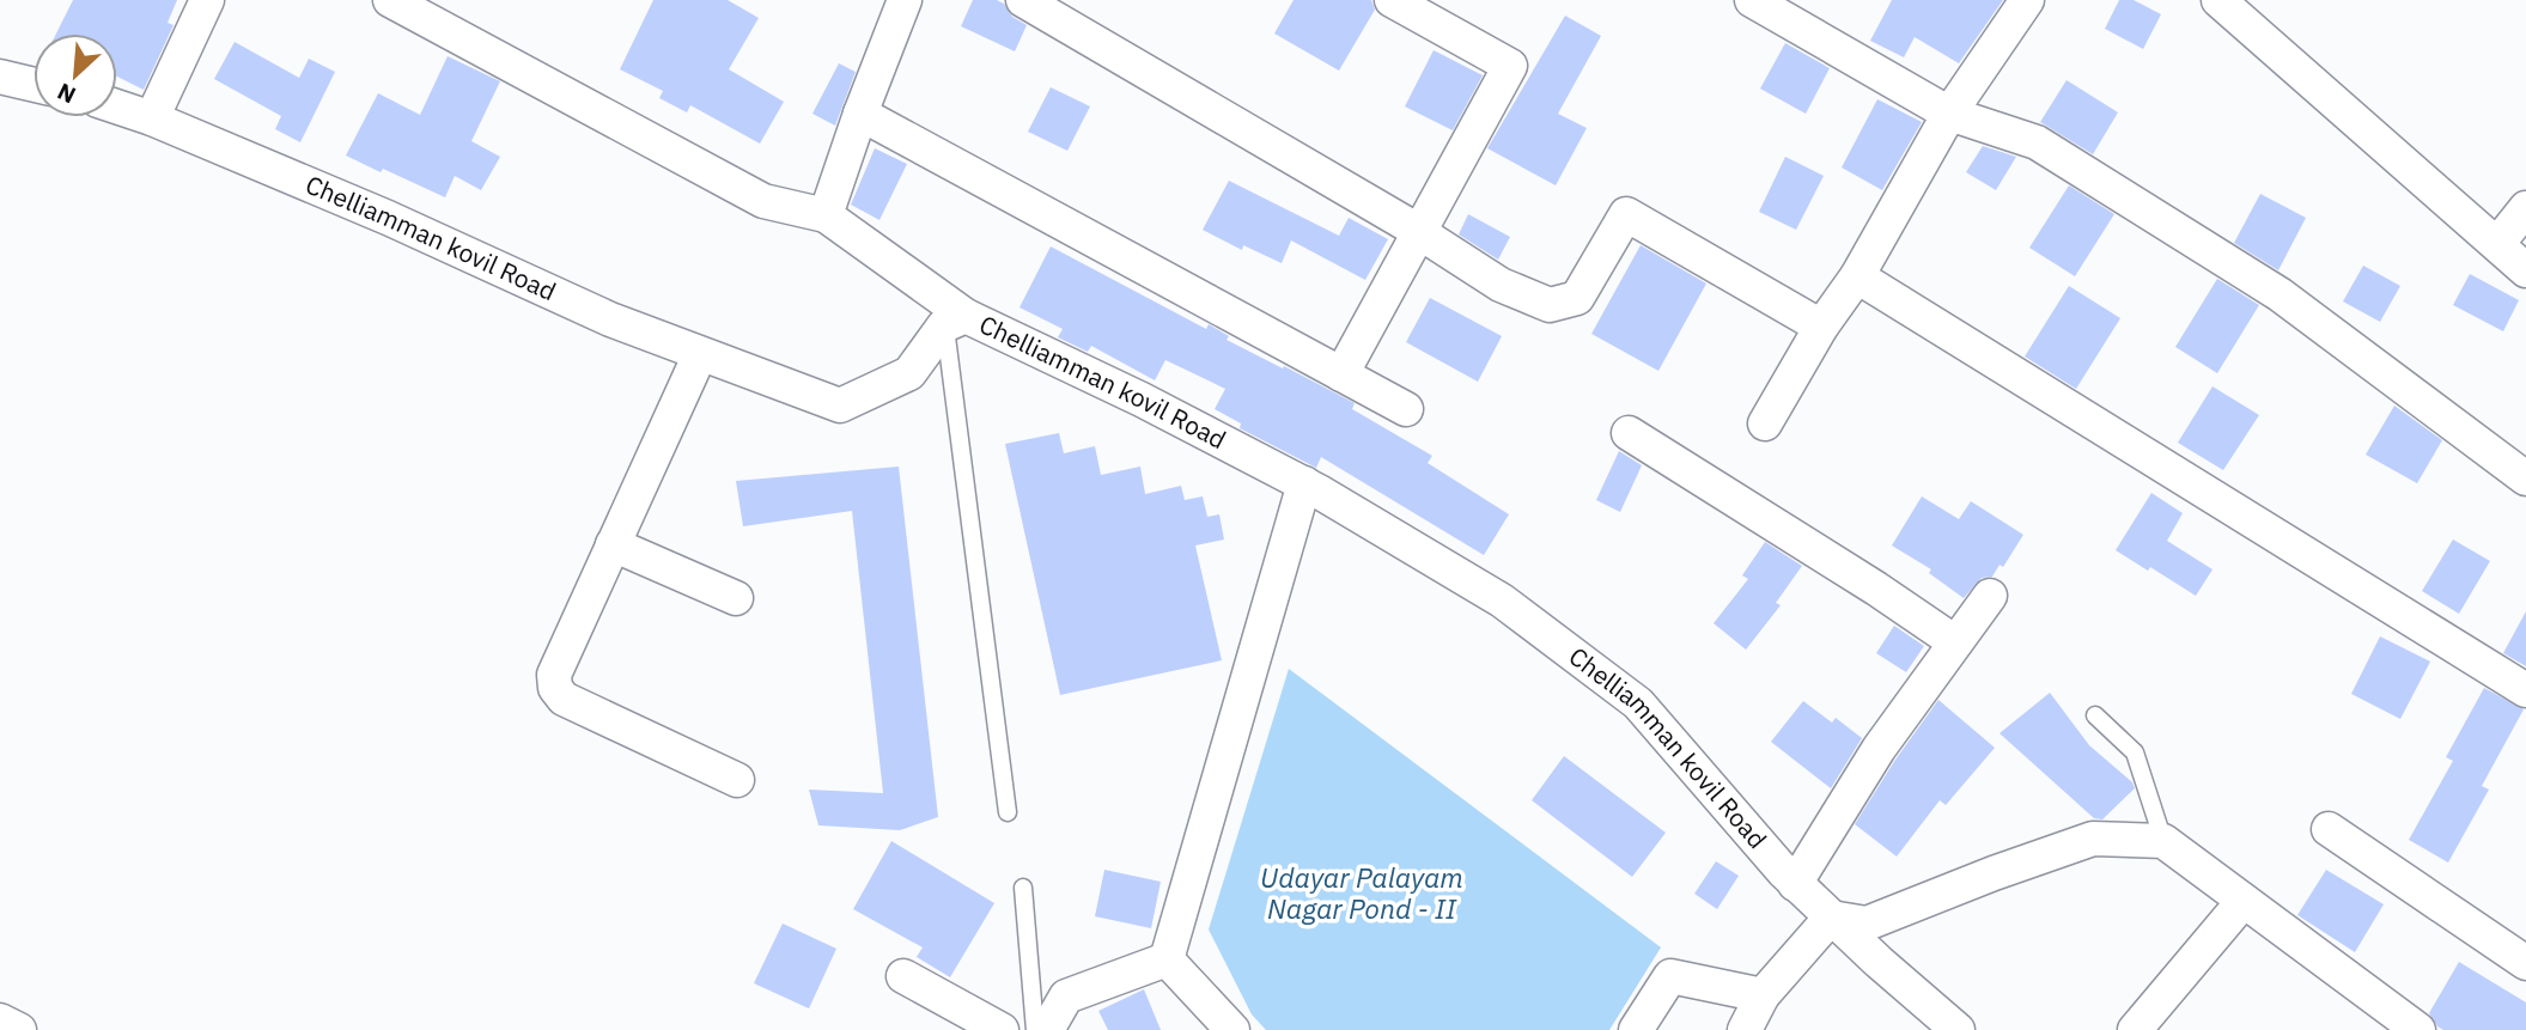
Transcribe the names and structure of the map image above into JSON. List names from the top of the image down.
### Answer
{
  "streets": {
    "street": ["Chelliamman kovil Road"]
  },
  "water": ["Udayar Palayam Nagar Pond - II"],
  "north": "bottom left"
}
